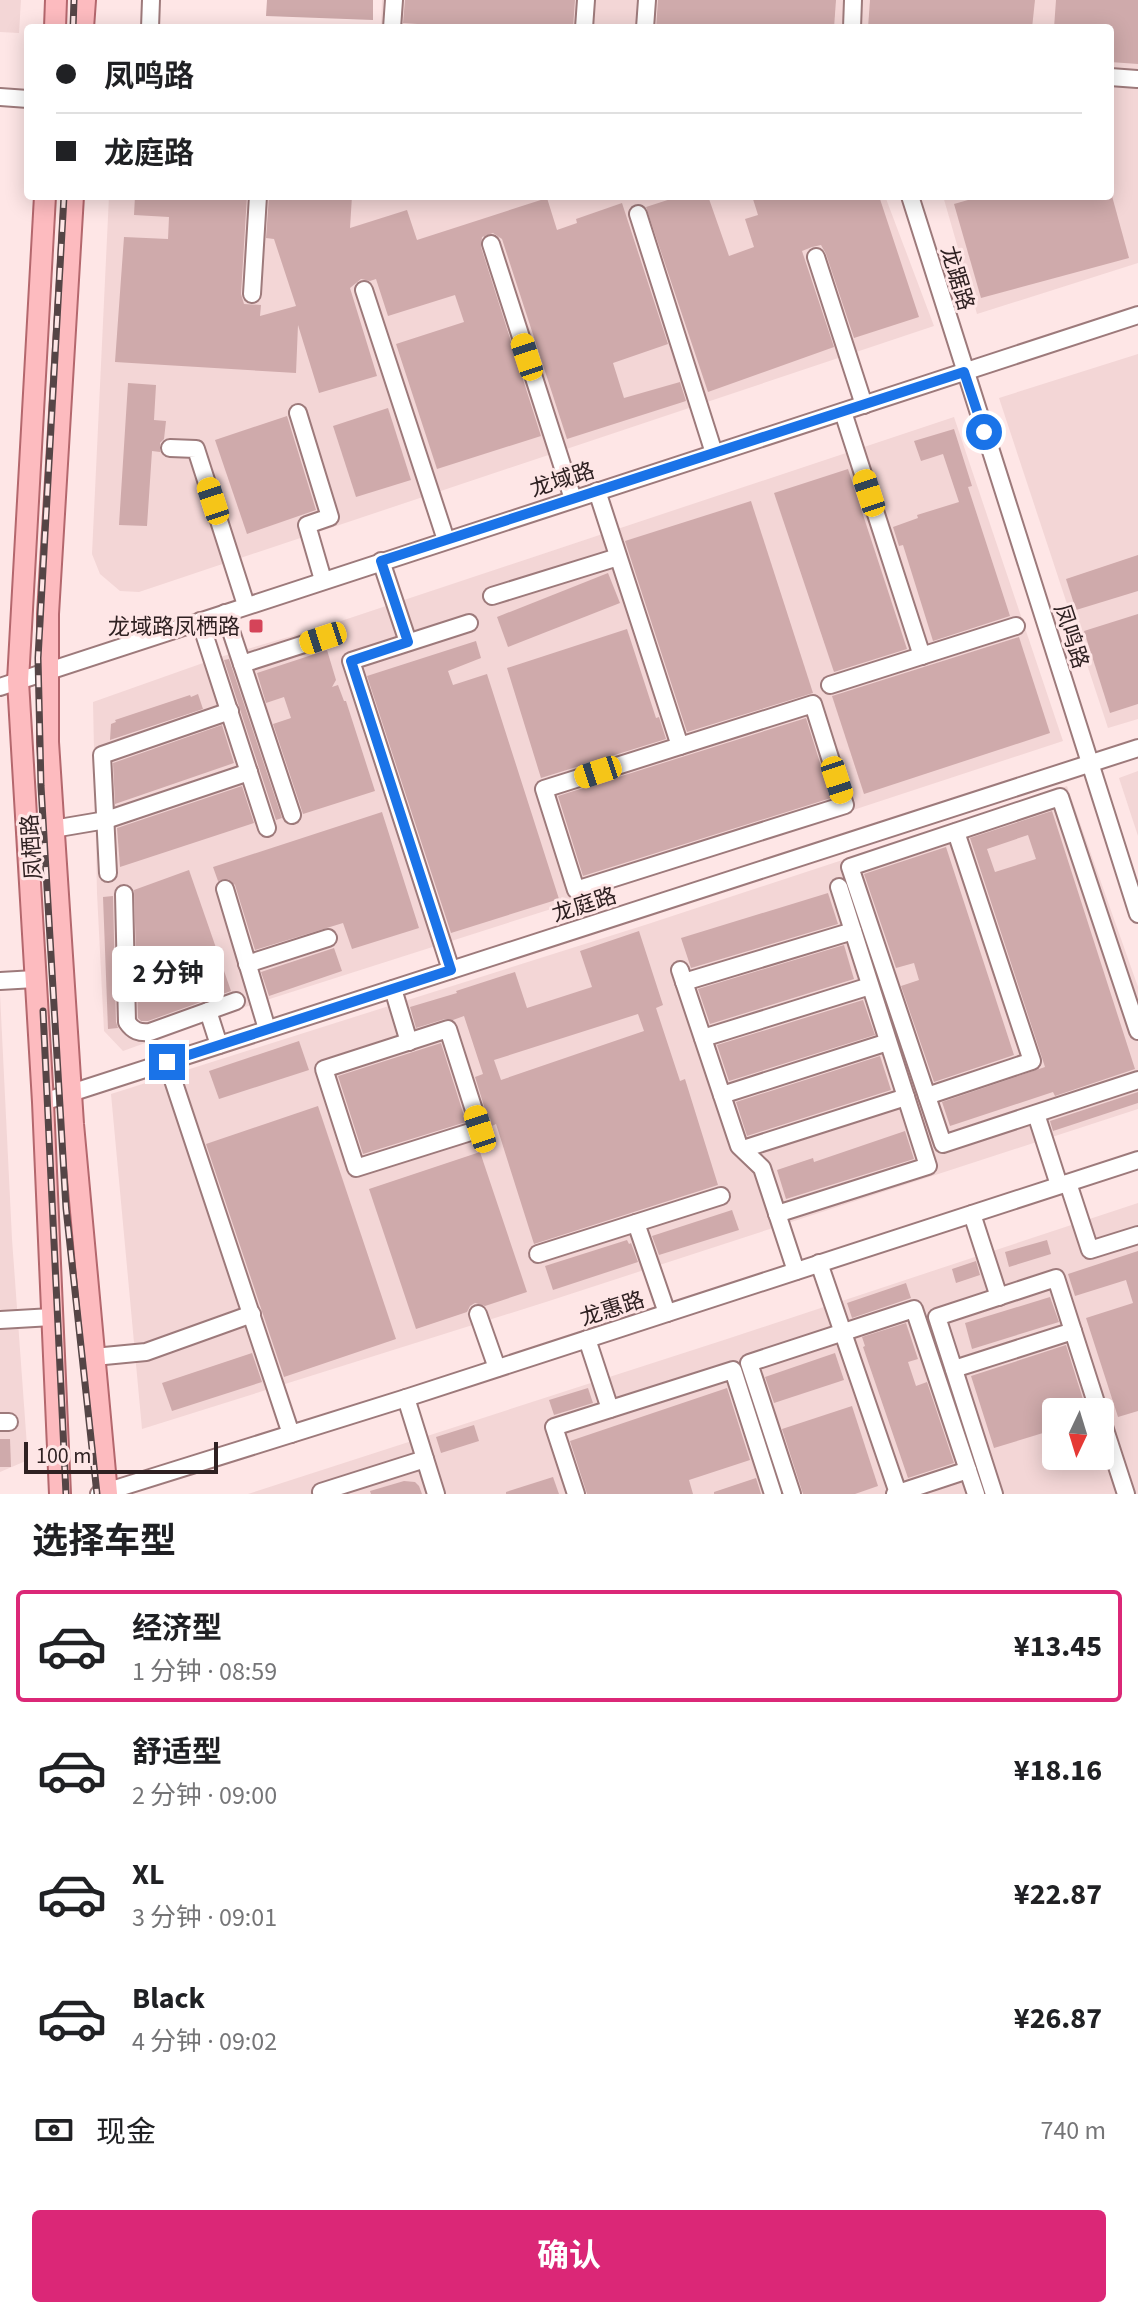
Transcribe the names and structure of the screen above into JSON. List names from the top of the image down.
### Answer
{
  "streets": {
    "main road": ["凤栖路"],
    "street": [
      "龙踞路",
      "龙域路",
      "凤鸣路",
      "龙庭路",
      "龙惠路"
    ]
  },
  "crossings": [
    ["龙踞路", "龙域路"],
    ["龙踞路", "凤鸣路"],
    ["龙域路", "凤鸣路"],
    ["龙域路", "凤栖路"],
    ["凤鸣路", "龙庭路"],
    ["凤栖路", "龙庭路"],
    ["凤栖路", "龙惠路"]
  ],
  "places": {
    "transit": ["龙域路凤栖路"]
  },
  "scale_bar": "100 m",
  "north": "bottom",
  "page": {
    "banner": ["凤鸣路", "龙庭路"],
    "bubble": "2 分钟",
    "scale": "100 m",
    "heading": "选择车型",
    "list": [
      {
        "name": "经济型",
        "note": "1 分钟 · 08:59",
        "value": "¥13.45"
      },
      {
        "name": "舒适型",
        "note": "2 分钟 · 09:00",
        "value": "¥18.16"
      },
      {
        "name": "XL",
        "note": "3 分钟 · 09:01",
        "value": "¥22.87"
      },
      {
        "name": "Black",
        "note": "4 分钟 · 09:02",
        "value": "¥26.87"
      }
    ],
    "pay": ["现金", "740 m"],
    "buttons": "确认"
  }
}
